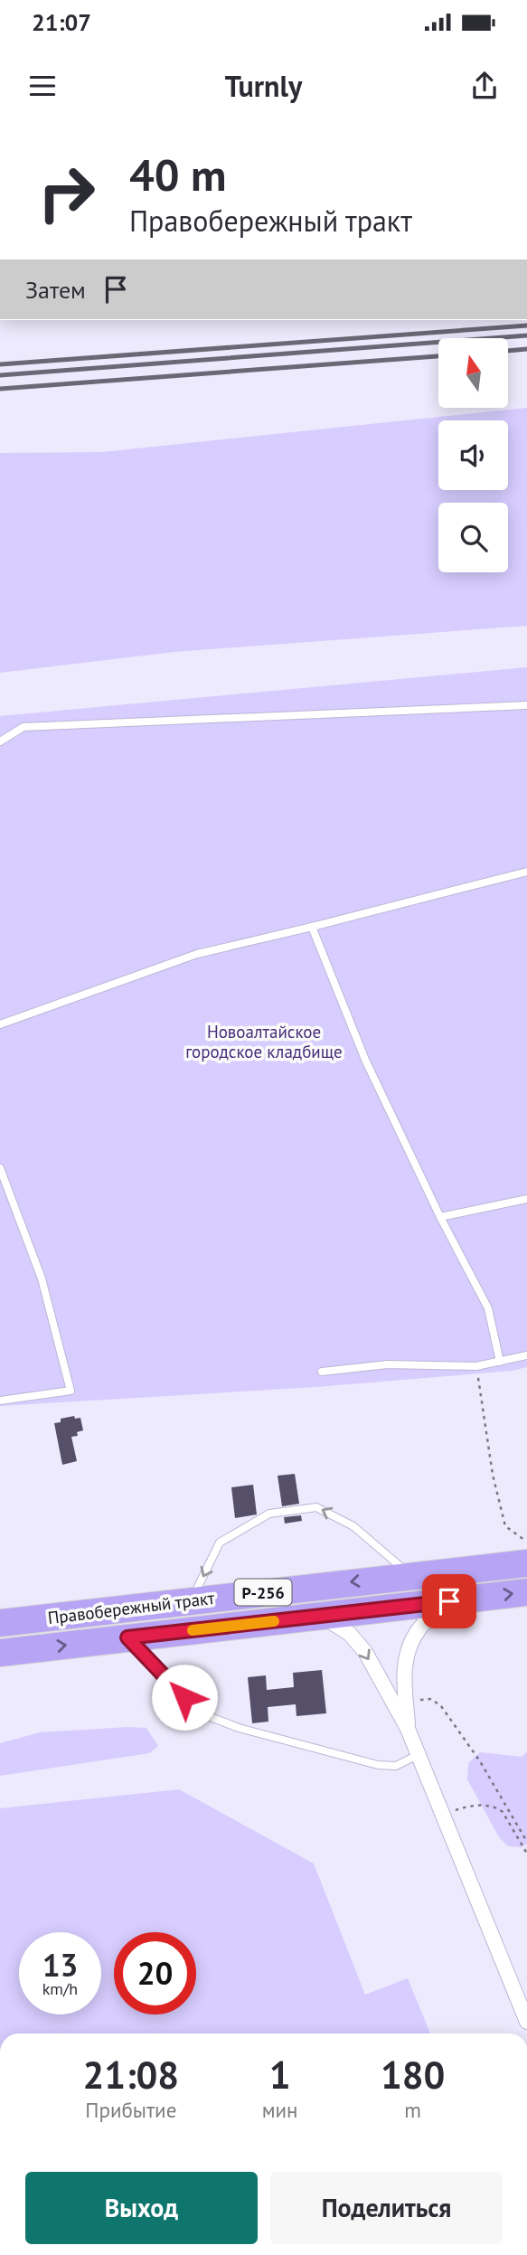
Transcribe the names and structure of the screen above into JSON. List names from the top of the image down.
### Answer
{
  "streets": {
    "highway": ["Р-256", "Правобережный тракт"]
  },
  "parks": ["Новоалтайское городское кладбище"],
  "north": "top",
  "page": {
    "status": "21:07",
    "header": "Turnly",
    "turn": ["40 m", "Правобережный тракт"],
    "then": "Затем",
    "speed": "13 km/h",
    "limit": "20",
    "eta": [
      "21:08",
      "Прибытие",
      "1",
      "мин",
      "180",
      "m"
    ],
    "buttons": ["Выход", "Поделиться"]
  }
}
